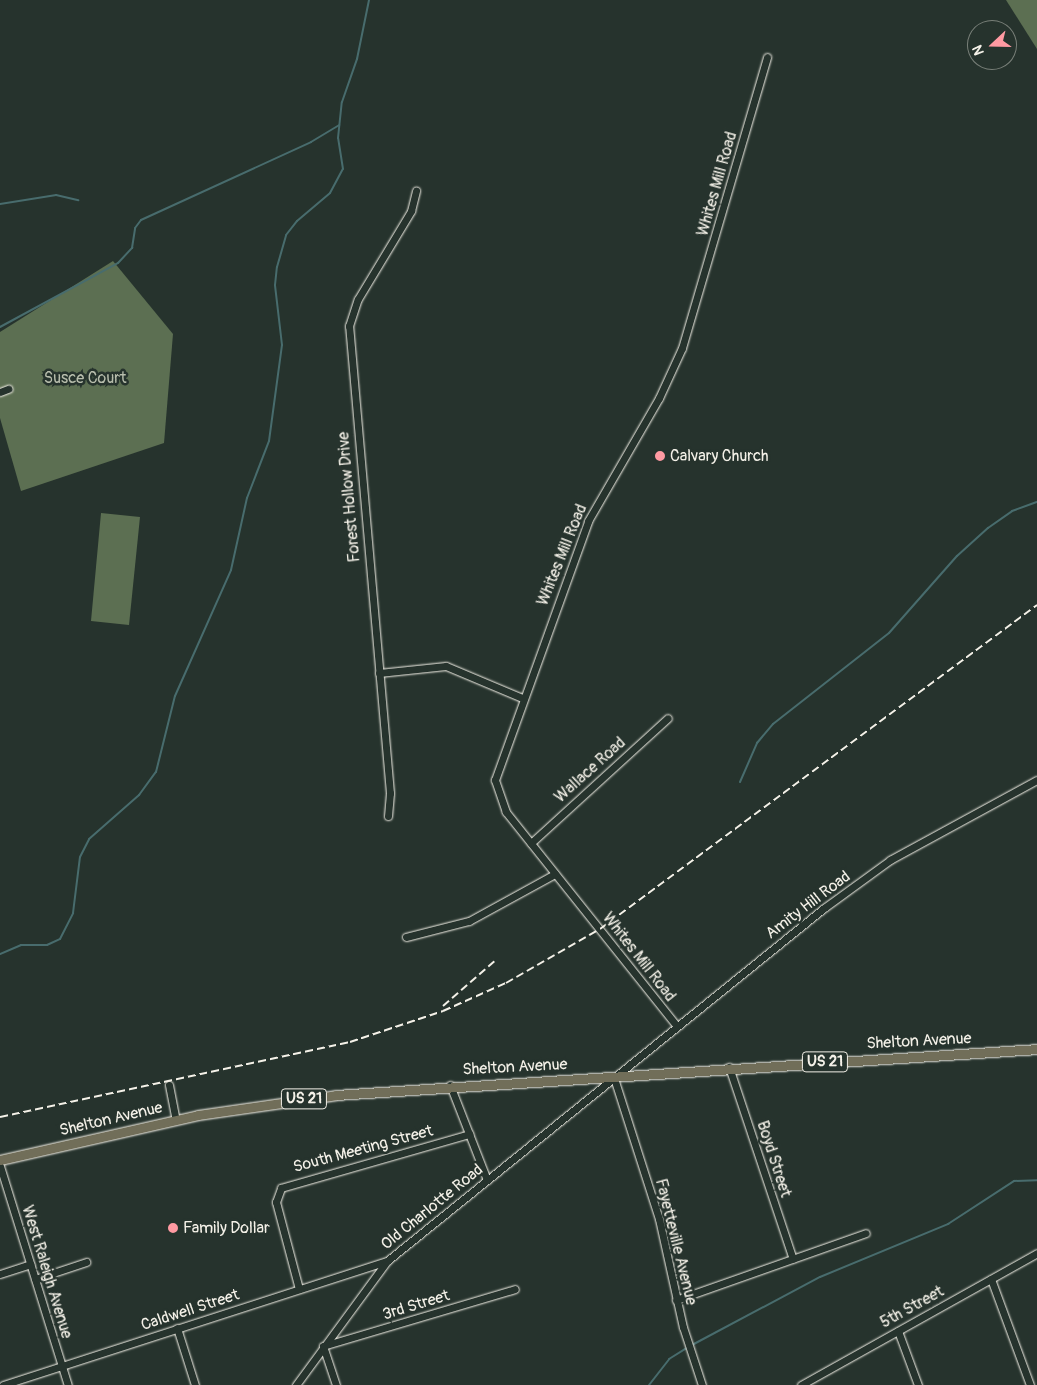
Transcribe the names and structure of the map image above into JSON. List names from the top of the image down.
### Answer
{
  "streets": {
    "main road": ["Shelton Avenue", "US 21"],
    "street": [
      "Whites Mill Road",
      "Forest Hollow Drive",
      "Wallace Road",
      "Amity Hill Road",
      "South Meeting Street",
      "Boyd Street",
      "Old Charlotte Road",
      "Fayetteville Avenue",
      "West Raleigh Avenue",
      "3rd Street",
      "5th Street",
      "Caldwell Street"
    ]
  },
  "crossings": [
    ["Whites Mill Road", "Wallace Road"],
    ["Whites Mill Road", "Amity Hill Road"],
    ["Amity Hill Road", "Shelton Avenue"],
    ["Amity Hill Road", "Old Charlotte Road"],
    ["Amity Hill Road", "Fayetteville Avenue"],
    ["Shelton Avenue", "Boyd Street"],
    ["Shelton Avenue", "Old Charlotte Road"],
    ["Shelton Avenue", "Fayetteville Avenue"],
    ["South Meeting Street", "Caldwell Street"],
    ["Old Charlotte Road", "Fayetteville Avenue"],
    ["Old Charlotte Road", "3rd Street"],
    ["Old Charlotte Road", "Caldwell Street"],
    ["West Raleigh Avenue", "Caldwell Street"]
  ],
  "parks": ["Susce Court"],
  "places": ["Calvary Church", "Family Dollar"],
  "north": "left"
}
